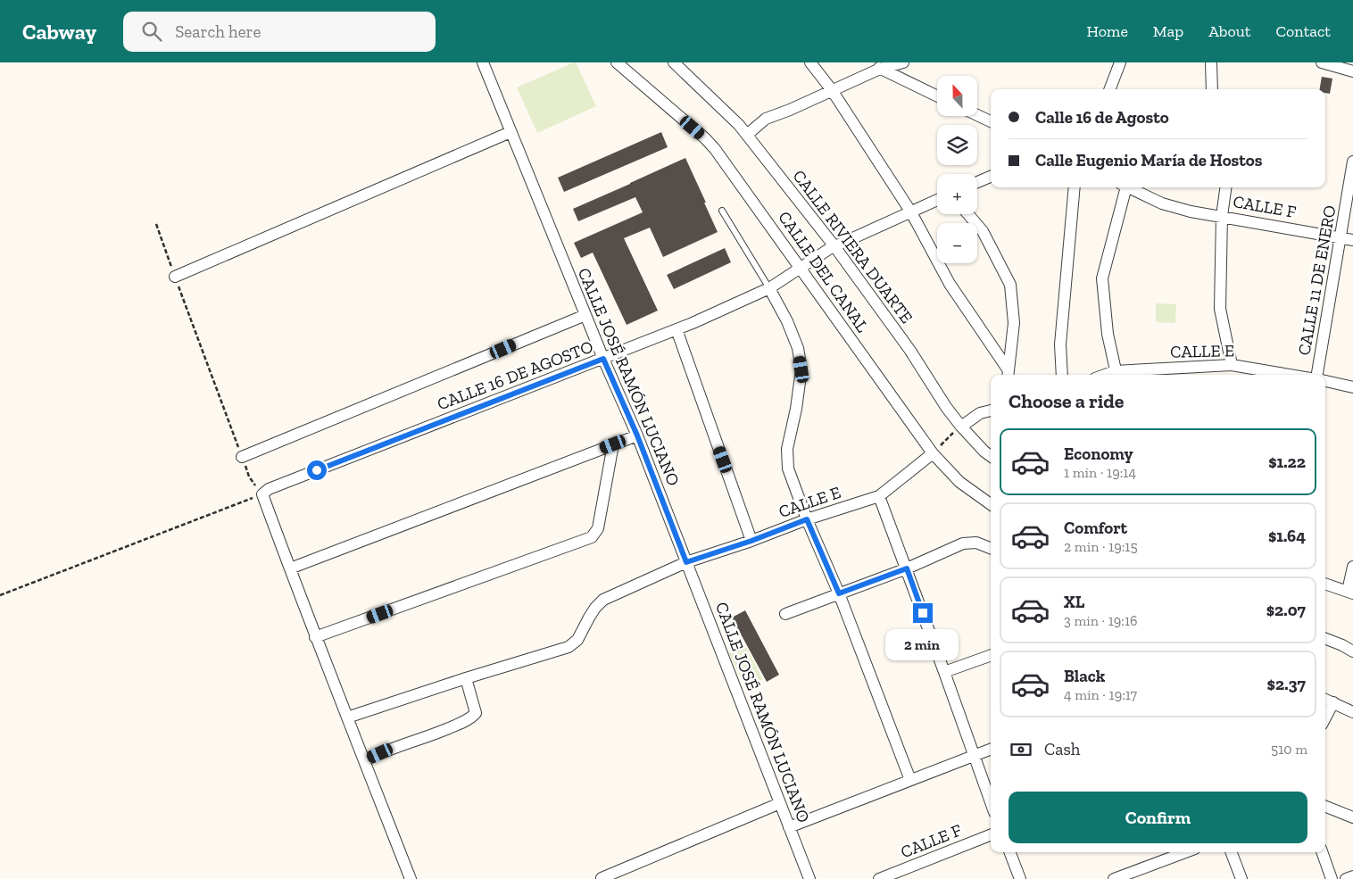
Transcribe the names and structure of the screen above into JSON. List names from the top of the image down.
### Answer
{
  "streets": {
    "street": [
      "CALLE F",
      "CALLE RIVIERA DUARTE",
      "CALLE DEL CANAL",
      "CALLE 11 DE ENERO",
      "CALLE E",
      "CALLE 16 DE AGOSTO",
      "CALLE JOSÉ RAMÓN LUCIANO"
    ]
  },
  "crossings": [
    ["CALLE F", "CALLE 11 DE ENERO"],
    ["CALLE RIVIERA DUARTE", "CALLE 16 DE AGOSTO"],
    ["CALLE DEL CANAL", "CALLE E"],
    ["CALLE DEL CANAL", "CALLE 16 DE AGOSTO"],
    ["CALLE E", "CALLE JOSÉ RAMÓN LUCIANO"],
    ["CALLE 16 DE AGOSTO", "CALLE JOSÉ RAMÓN LUCIANO"]
  ],
  "north": "top",
  "page": {
    "header": "Cabway",
    "search": "Search here",
    "nav": [
      "Home",
      "Map",
      "About",
      "Contact"
    ],
    "map_buttons": ["+", "−"],
    "banner": ["Calle 16 de Agosto", "Calle Eugenio María de Hostos"],
    "heading": "Choose a ride",
    "list": [
      {
        "name": "Economy",
        "note": "1 min · 19:14",
        "value": "$1.22"
      },
      {
        "name": "Comfort",
        "note": "2 min · 19:15",
        "value": "$1.64"
      },
      {
        "name": "XL",
        "note": "3 min · 19:16",
        "value": "$2.07"
      },
      {
        "name": "Black",
        "note": "4 min · 19:17",
        "value": "$2.37"
      }
    ],
    "bubble": "2 min",
    "pay": ["Cash", "510 m"],
    "buttons": "Confirm"
  }
}
